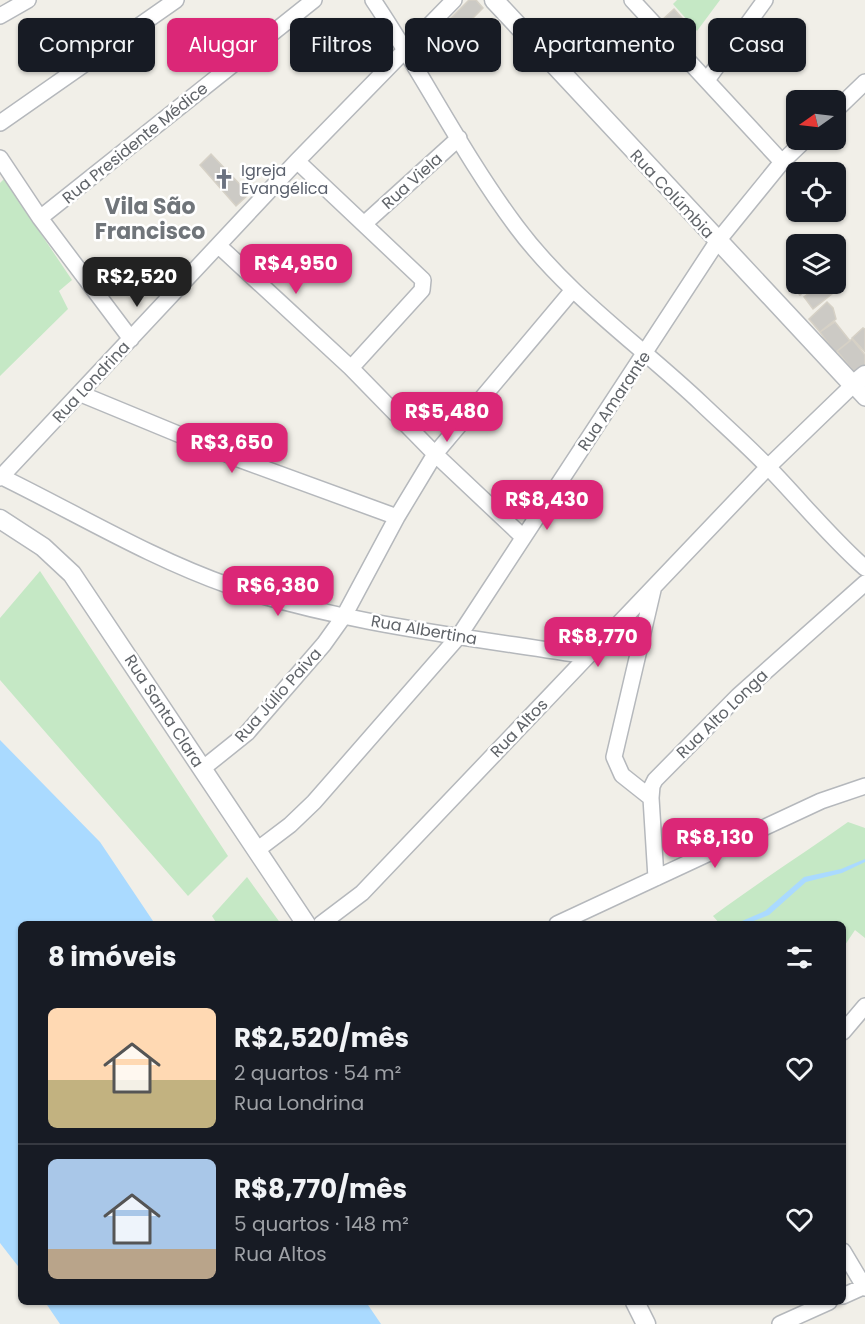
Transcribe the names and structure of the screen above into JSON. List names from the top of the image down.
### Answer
{
  "streets": {
    "street": [
      "Rua Presidente Médice",
      "Rua Viela",
      "Rua Colúmbia",
      "Rua Londrina",
      "Rua Amarante",
      "Rua Albertina",
      "Rua Júlio Paiva",
      "Rua Santa Clara",
      "Rua Alto Longa",
      "Rua Altos"
    ]
  },
  "crossings": [
    ["Rua Colúmbia", "Rua Amarante"],
    ["Rua Colúmbia", "Rua Altos"],
    ["Rua Londrina", "Rua Albertina"],
    ["Rua Amarante", "Rua Albertina"],
    ["Rua Amarante", "Rua Santa Clara"],
    ["Rua Albertina", "Rua Júlio Paiva"],
    ["Rua Albertina", "Rua Altos"],
    ["Rua Júlio Paiva", "Rua Santa Clara"]
  ],
  "districts": ["Vila São Francisco"],
  "places": {
    "church": ["Igreja Evangélica"]
  },
  "north": "left",
  "page": {
    "chip": [
      "Comprar",
      "Alugar",
      "Filtros",
      "Novo",
      "Apartamento",
      "Casa"
    ],
    "price": [
      "R$4,950",
      "R$2,520",
      "R$5,480",
      "R$3,650",
      "R$8,430",
      "R$6,380",
      "R$8,770",
      "R$8,130"
    ],
    "heading": "8 imóveis",
    "list": [
      {
        "name": "R$2,520/mês",
        "note": "2 quartos · 54 m² · Rua Londrina"
      },
      {
        "name": "R$8,770/mês",
        "note": "5 quartos · 148 m² · Rua Altos"
      }
    ]
  }
}
